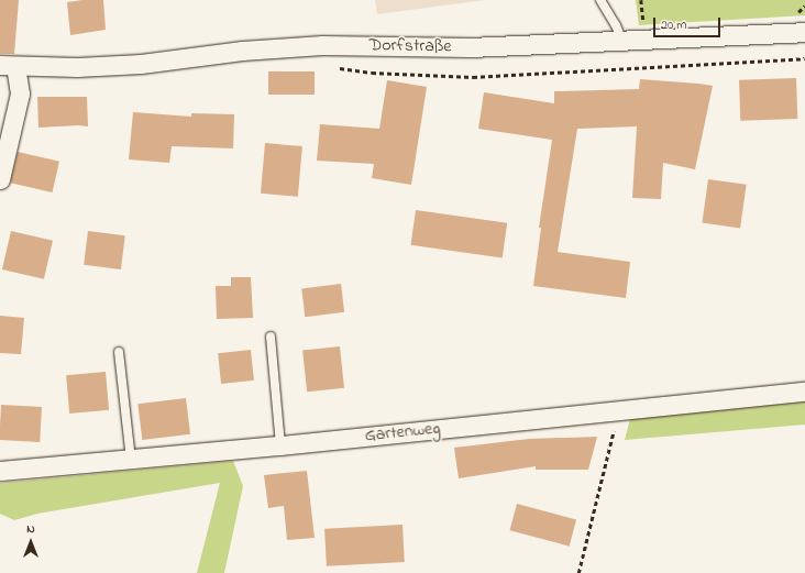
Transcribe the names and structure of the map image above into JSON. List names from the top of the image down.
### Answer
{
  "streets": {
    "street": ["Dorfstraße", "Gartenweg"]
  },
  "scale_bar": "20 m",
  "north": "top"
}
